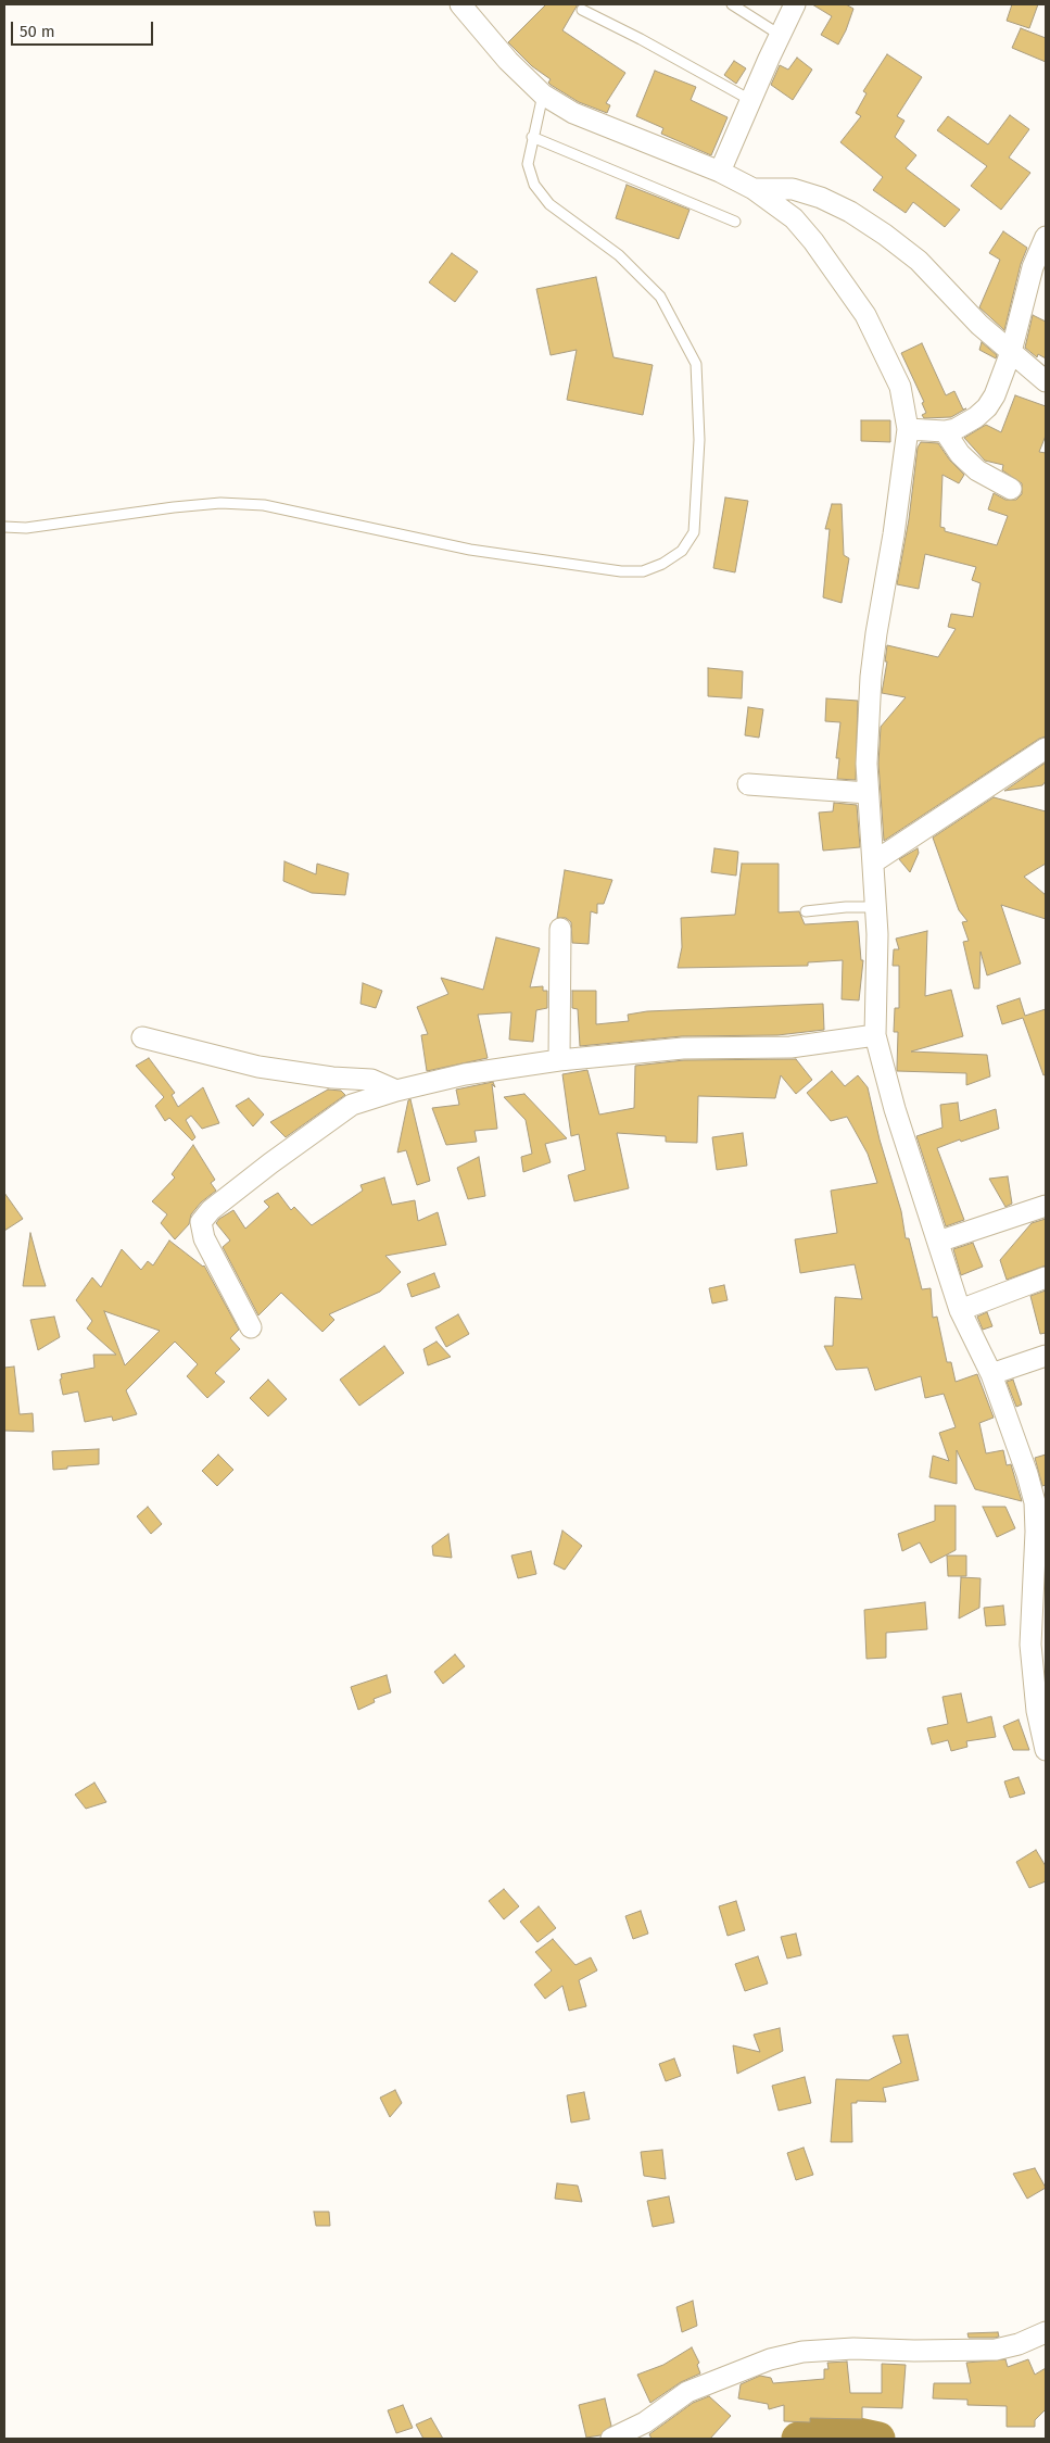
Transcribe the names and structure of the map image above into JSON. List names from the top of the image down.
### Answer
{
  "scale_bar": "50 m"
}
